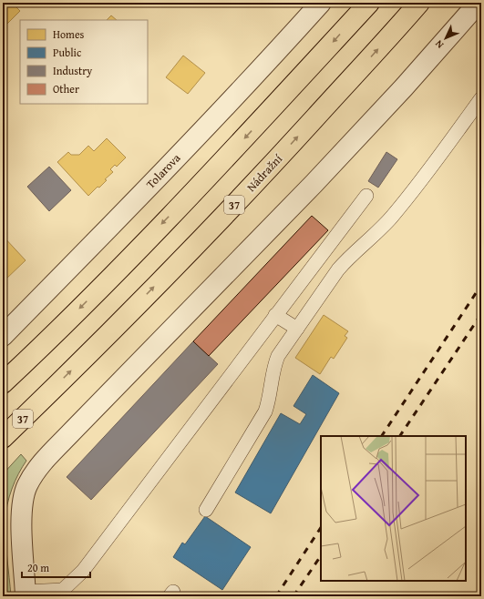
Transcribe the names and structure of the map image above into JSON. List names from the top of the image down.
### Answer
{
  "streets": {
    "main road": ["Nádražní", "37"],
    "street": ["Tolarova"]
  },
  "legend": [
    "Homes",
    "Public",
    "Industry",
    "Other"
  ],
  "scale_bar": "20 m",
  "north": "bottom left"
}
